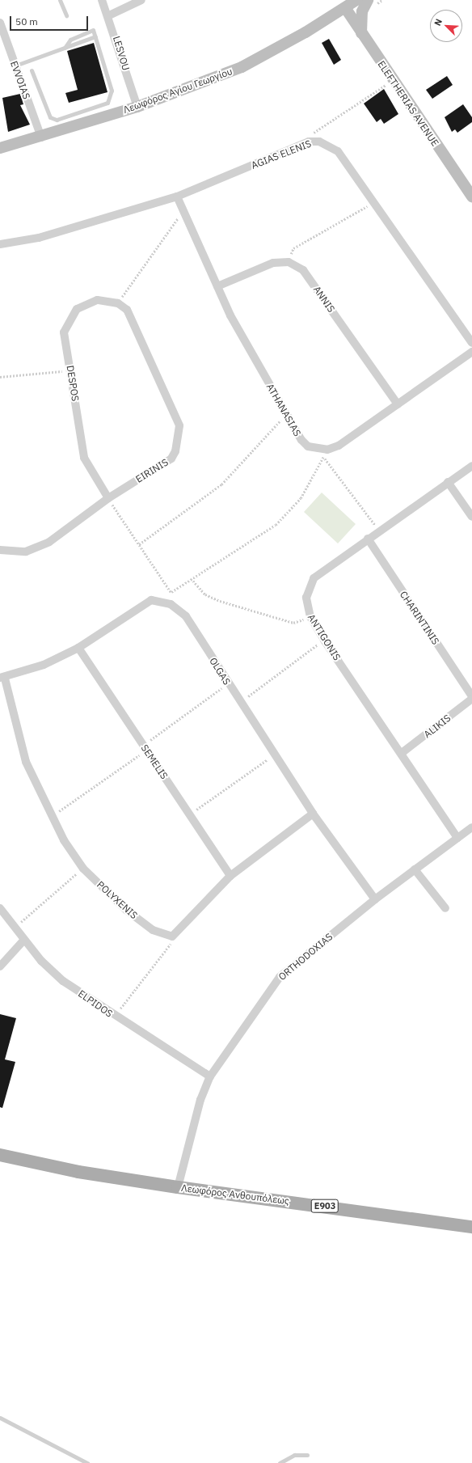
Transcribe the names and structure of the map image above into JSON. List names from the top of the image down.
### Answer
{
  "streets": {
    "main road": [
      "Λεωφόρος Αγίου Γεωργίου",
      "ELEFTHERIAS AVENUE",
      "Λεωφόρος Ανθουπόλεως",
      "E903"
    ],
    "street": [
      "LESVOU",
      "EVVOIAS",
      "AGIAS ELENIS",
      "ANNIS",
      "DESPOS",
      "ATHANASIAS",
      "EIRINIS",
      "CHARINTINIS",
      "ANTIGONIS",
      "OLGAS",
      "ALIKIS",
      "SEMELIS",
      "POLYXENIS",
      "ORTHODOXIAS",
      "ELPIDOS"
    ]
  },
  "crossings": [
    ["LESVOU", "Λεωφόρος Αγίου Γεωργίου"],
    ["EVVOIAS", "Λεωφόρος Αγίου Γεωργίου"],
    ["Λεωφόρος Αγίου Γεωργίου", "ELEFTHERIAS AVENUE"],
    ["AGIAS ELENIS", "ATHANASIAS"],
    ["DESPOS", "EIRINIS"],
    ["CHARINTINIS", "ANTIGONIS"],
    ["CHARINTINIS", "ALIKIS"],
    ["ANTIGONIS", "ALIKIS"],
    ["ANTIGONIS", "ORTHODOXIAS"],
    ["OLGAS", "SEMELIS"],
    ["OLGAS", "POLYXENIS"],
    ["OLGAS", "ORTHODOXIAS"],
    ["ORTHODOXIAS", "ELPIDOS"],
    ["ORTHODOXIAS", "Λεωφόρος Ανθουπόλεως"]
  ],
  "scale_bar": "50 m",
  "north": "top left"
}
